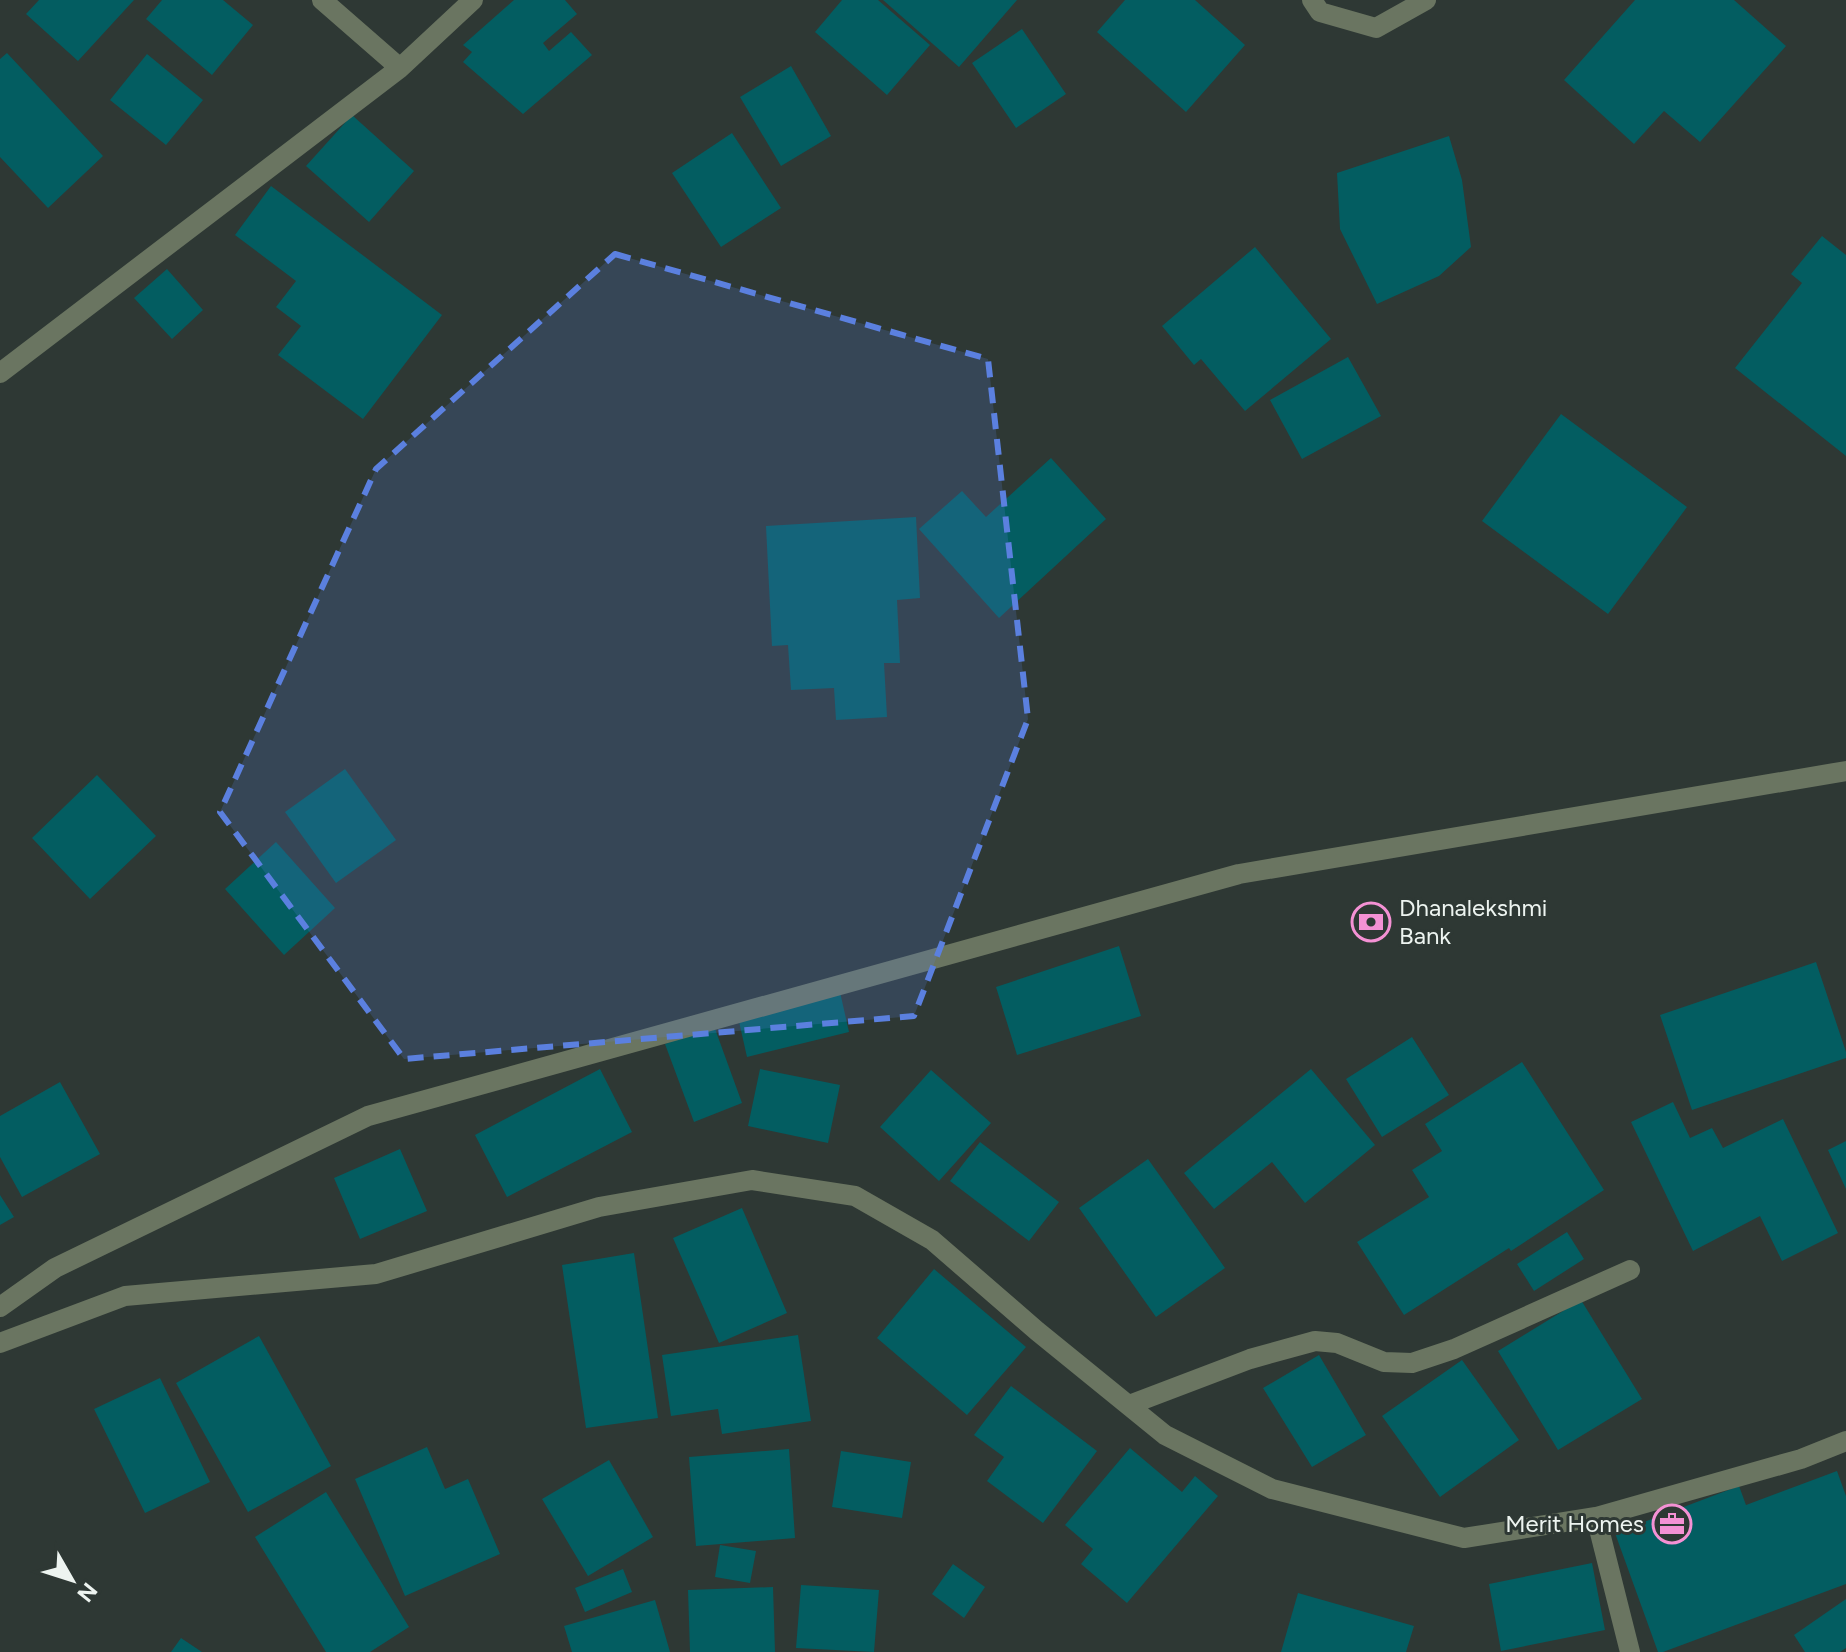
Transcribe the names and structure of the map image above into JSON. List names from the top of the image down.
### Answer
{
  "places": {
    "bank": ["Dhanalekshmi Bank"],
    "office": ["Merit Homes"]
  },
  "north": "bottom right"
}
